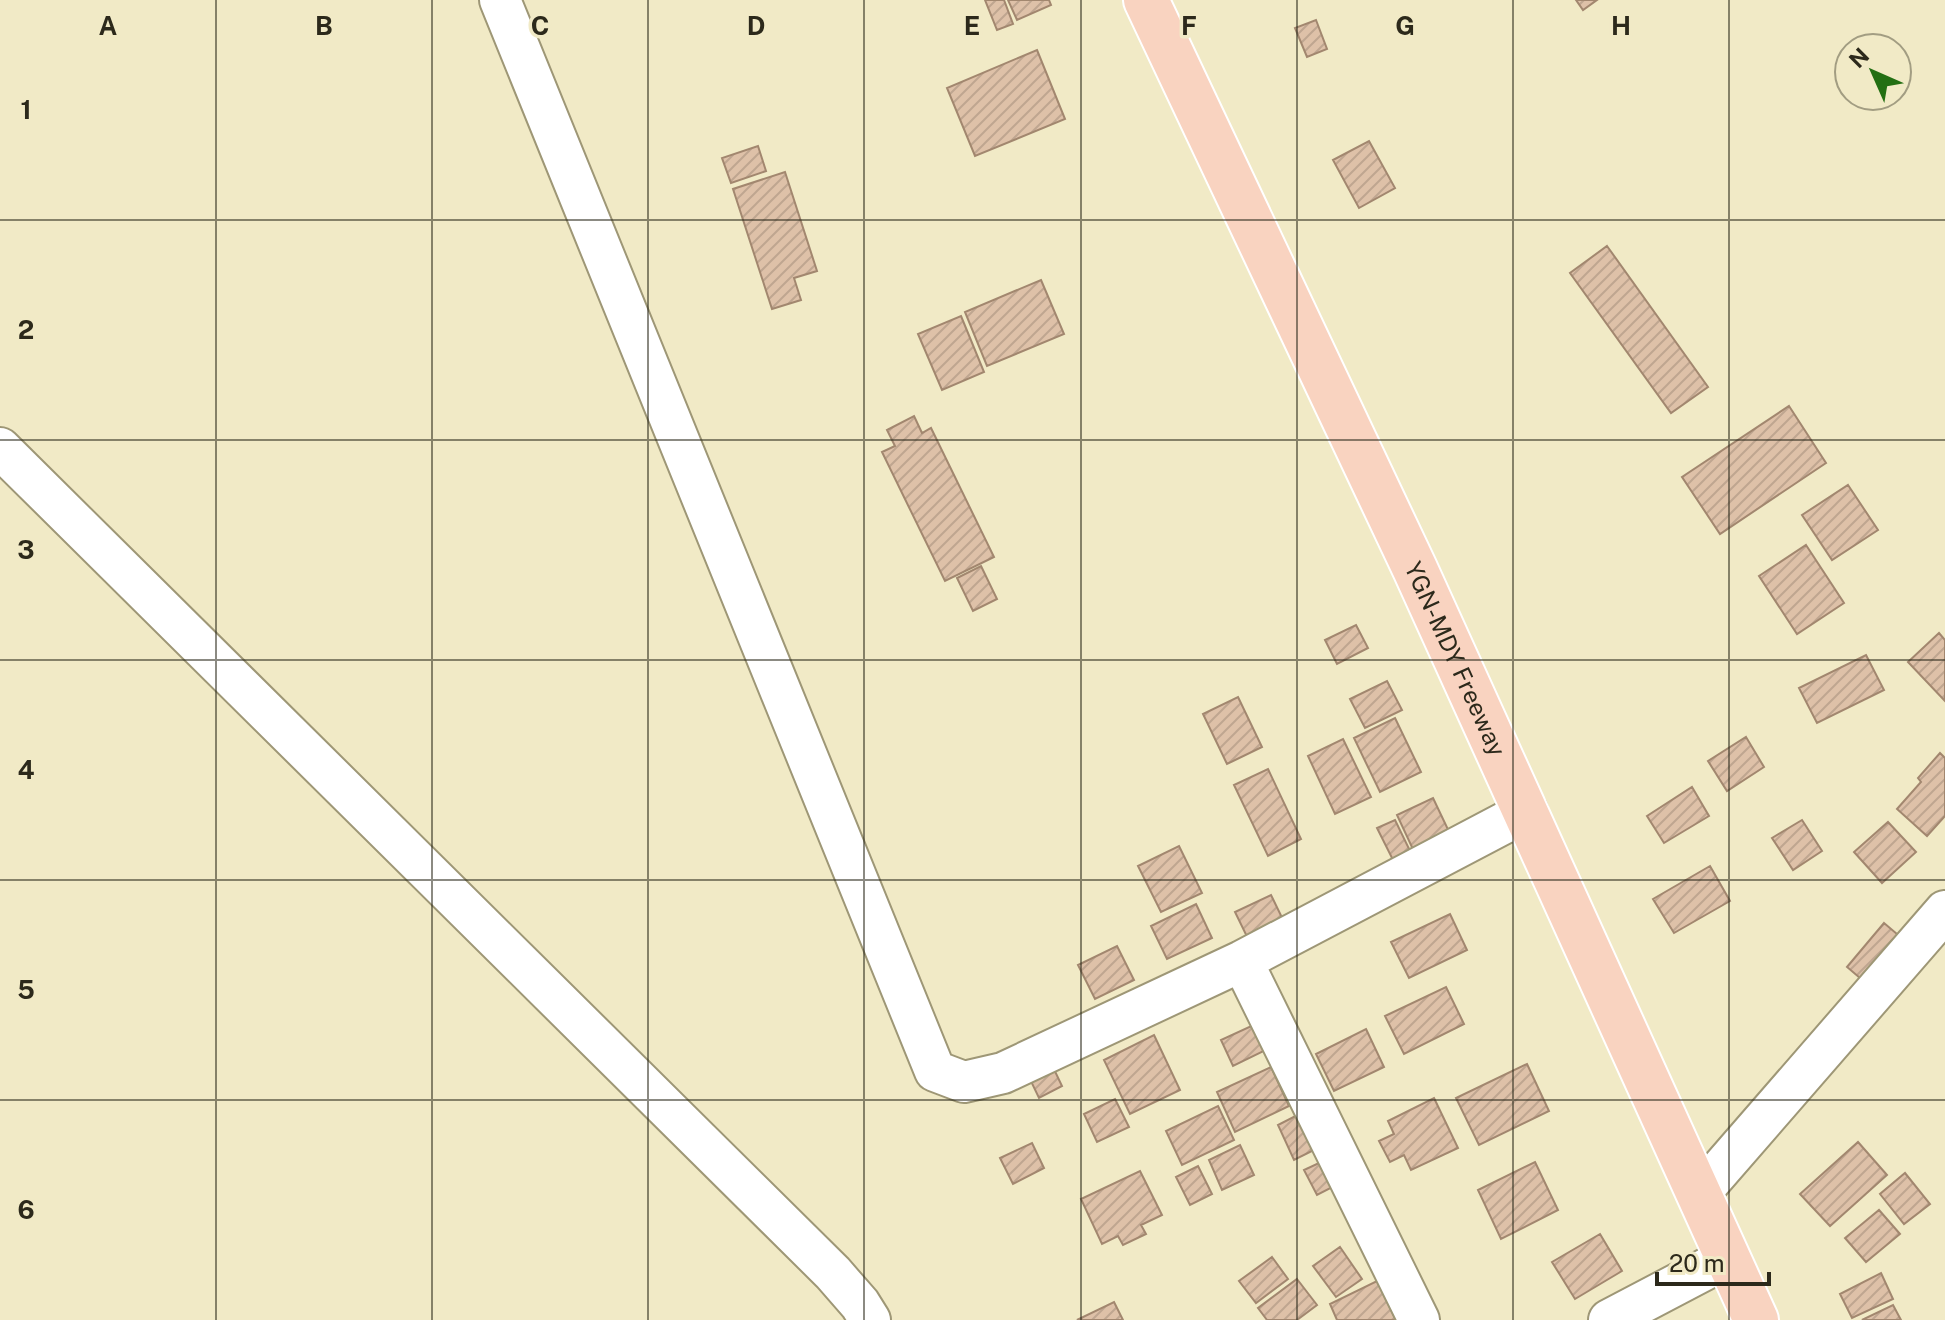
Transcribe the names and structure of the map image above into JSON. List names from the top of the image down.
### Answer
{
  "streets": {
    "main road": ["YGN-MDY Freeway"]
  },
  "scale_bar": "20 m",
  "north": "top left",
  "grid": {
    "columns": [
      "A",
      "B",
      "C",
      "D",
      "E",
      "F",
      "G",
      "H"
    ],
    "rows": [
      "1",
      "2",
      "3",
      "4",
      "5",
      "6"
    ]
  }
}
